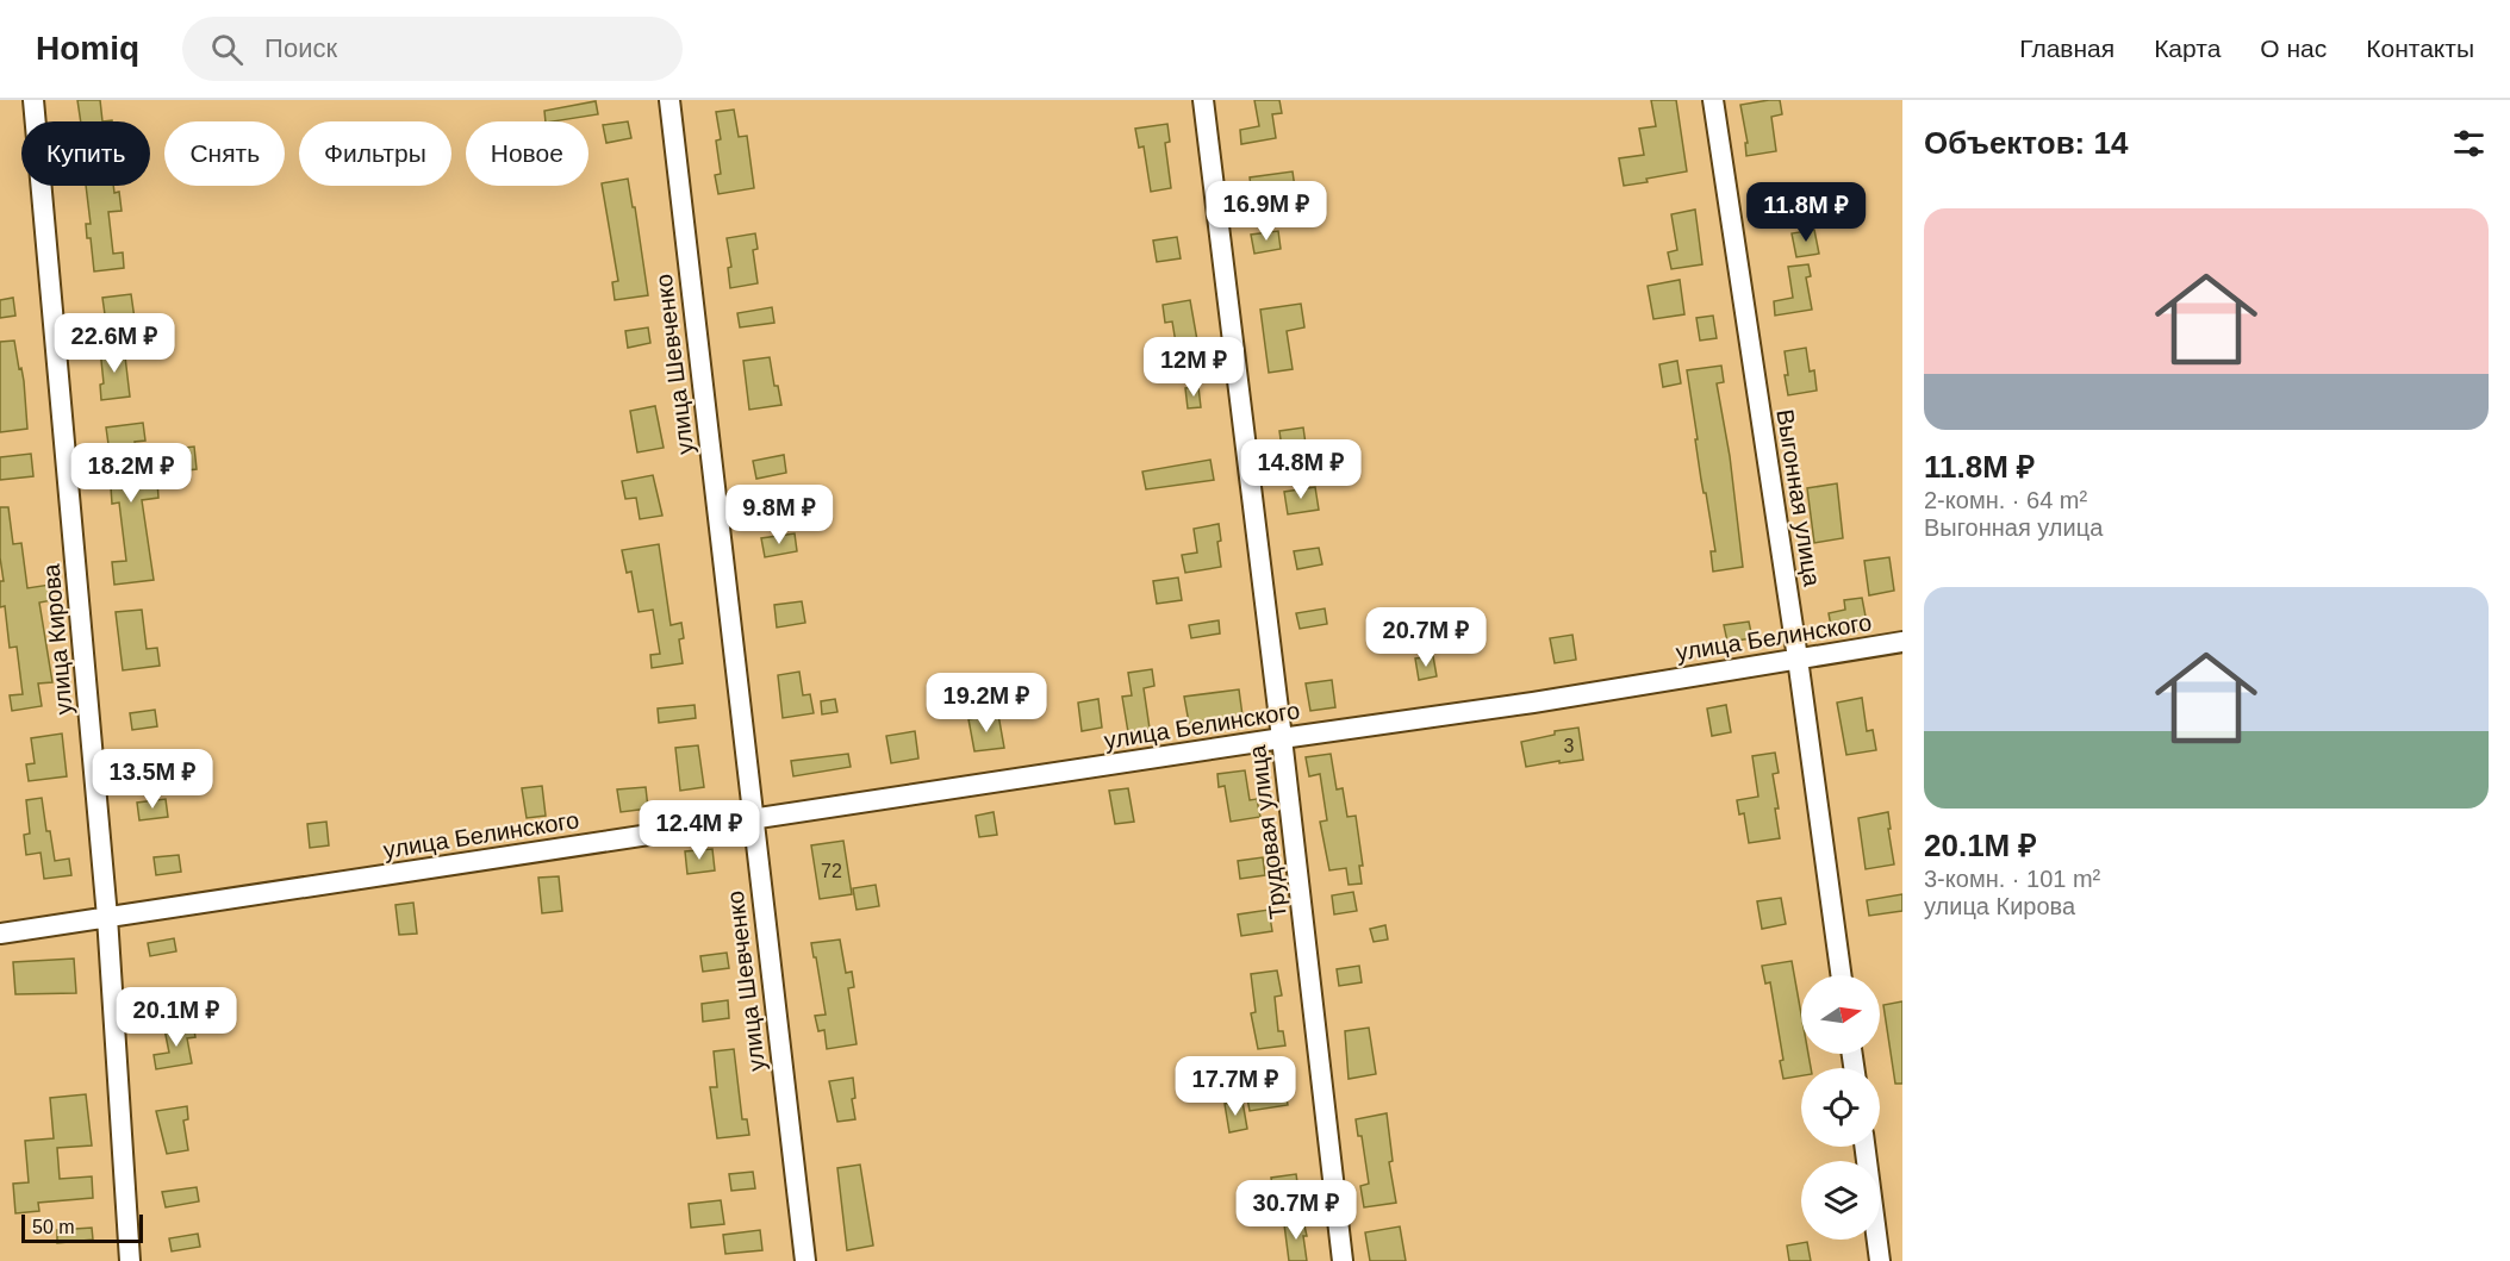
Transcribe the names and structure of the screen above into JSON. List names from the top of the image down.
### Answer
{
  "streets": {
    "street": [
      "улица Шевченко",
      "Выгонная улица",
      "улица Белинского",
      "улица Кирова",
      "Трудовая улица"
    ]
  },
  "crossings": [
    ["улица Шевченко", "улица Белинского"],
    ["Выгонная улица", "улица Белинского"],
    ["улица Белинского", "улица Кирова"],
    ["улица Белинского", "Трудовая улица"]
  ],
  "house_numbers": ["3", "72"],
  "scale_bar": "50 m",
  "north": "right",
  "page": {
    "header": "Homiq",
    "search": "Поиск",
    "nav": [
      "Главная",
      "Карта",
      "О нас",
      "Контакты"
    ],
    "heading": "Объектов: 14",
    "chip": [
      "Купить",
      "Снять",
      "Фильтры",
      "Новое"
    ],
    "price": [
      "16.9M ₽",
      "11.8M ₽",
      "22.6M ₽",
      "12M ₽",
      "14.8M ₽",
      "18.2M ₽",
      "9.8M ₽",
      "20.7M ₽",
      "19.2M ₽",
      "13.5M ₽",
      "12.4M ₽",
      "20.1M ₽",
      "17.7M ₽",
      "30.7M ₽"
    ],
    "list": [
      {
        "name": "11.8M ₽",
        "note": "2-комн. · 64 m² · Выгонная улица"
      },
      {
        "name": "20.1M ₽",
        "note": "3-комн. · 101 m² · улица Кирова"
      }
    ],
    "scale": "50 m"
  }
}
